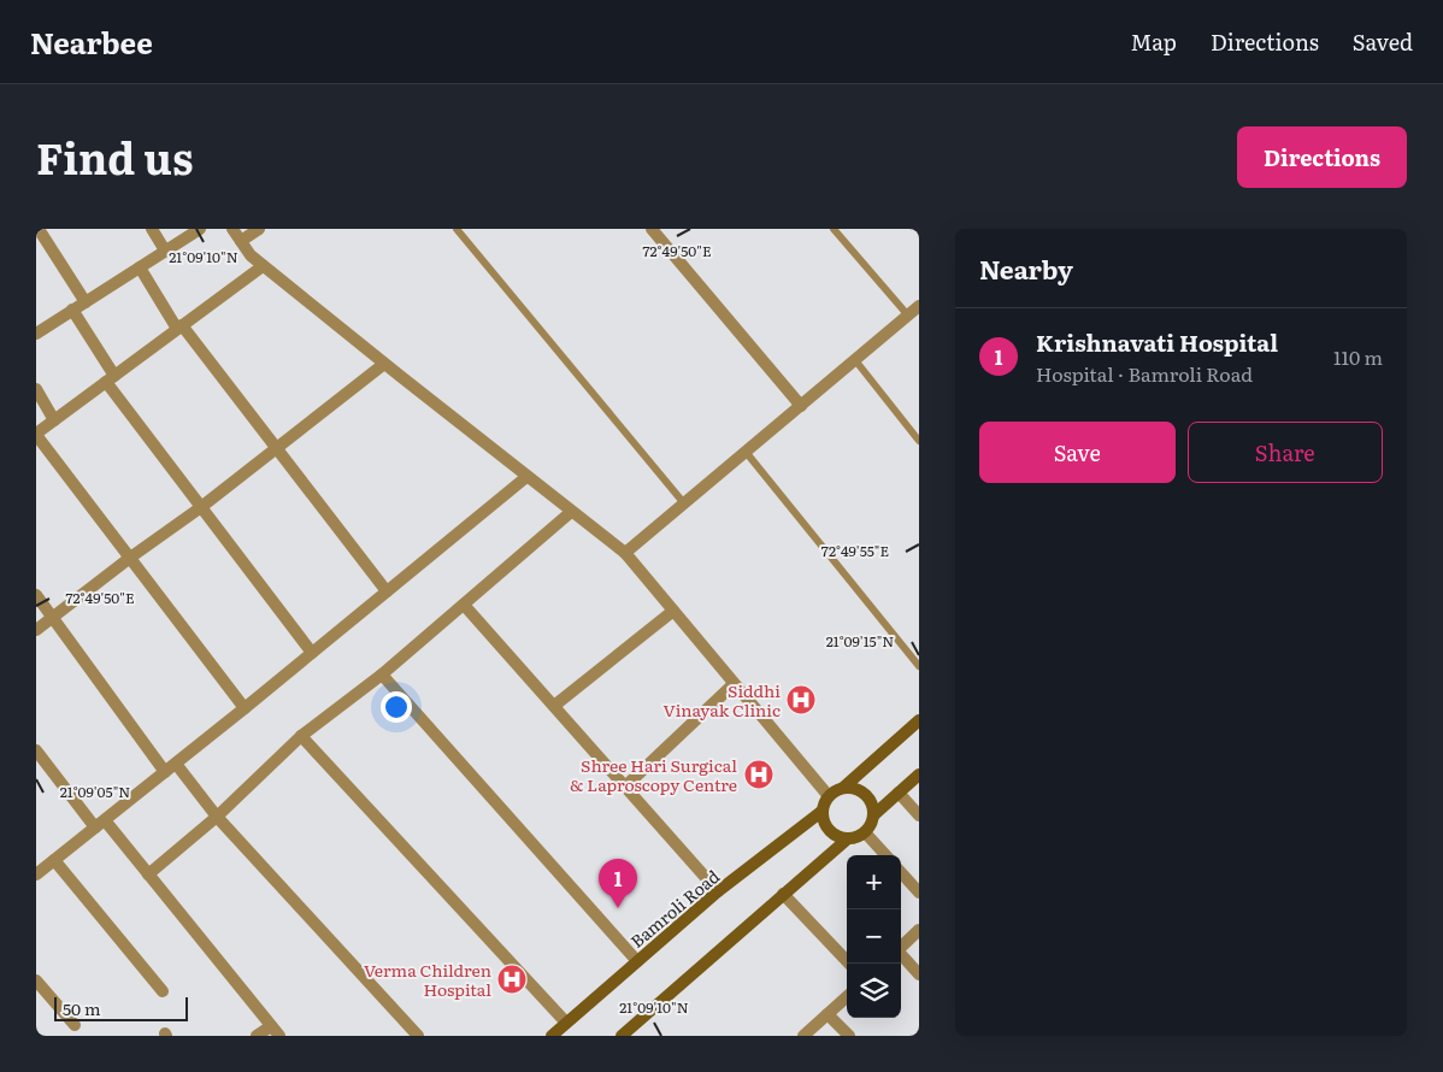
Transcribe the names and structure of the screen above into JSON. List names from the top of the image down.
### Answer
{
  "streets": {
    "street": ["Bamroli Road"]
  },
  "places": {
    "hospital": ["Siddhi Vinayak Clinic", "Shree Hari Surgical & Laproscopy Centre", "Verma Children Hospital"]
  },
  "scale_bar": "50 m",
  "page": {
    "header": "Nearbee",
    "nav": ["Map", "Directions", "Saved"],
    "title": "Find us",
    "buttons": [
      "Directions",
      ["Save", "Share"]
    ],
    "heading": "Nearby",
    "list": [
      {
        "mark": "1",
        "name": "Krishnavati Hospital",
        "note": "Hospital · Bamroli Road",
        "value": "110 m"
      }
    ],
    "map_buttons": ["+", "−"],
    "pins": "1",
    "scale": "50 m"
  },
  "coordinates": [
    "72°49'50\"E",
    "21°09'10\"N",
    "72°49'55\"E",
    "21°09'15\"N",
    "21°09'05\"N"
  ]
}
